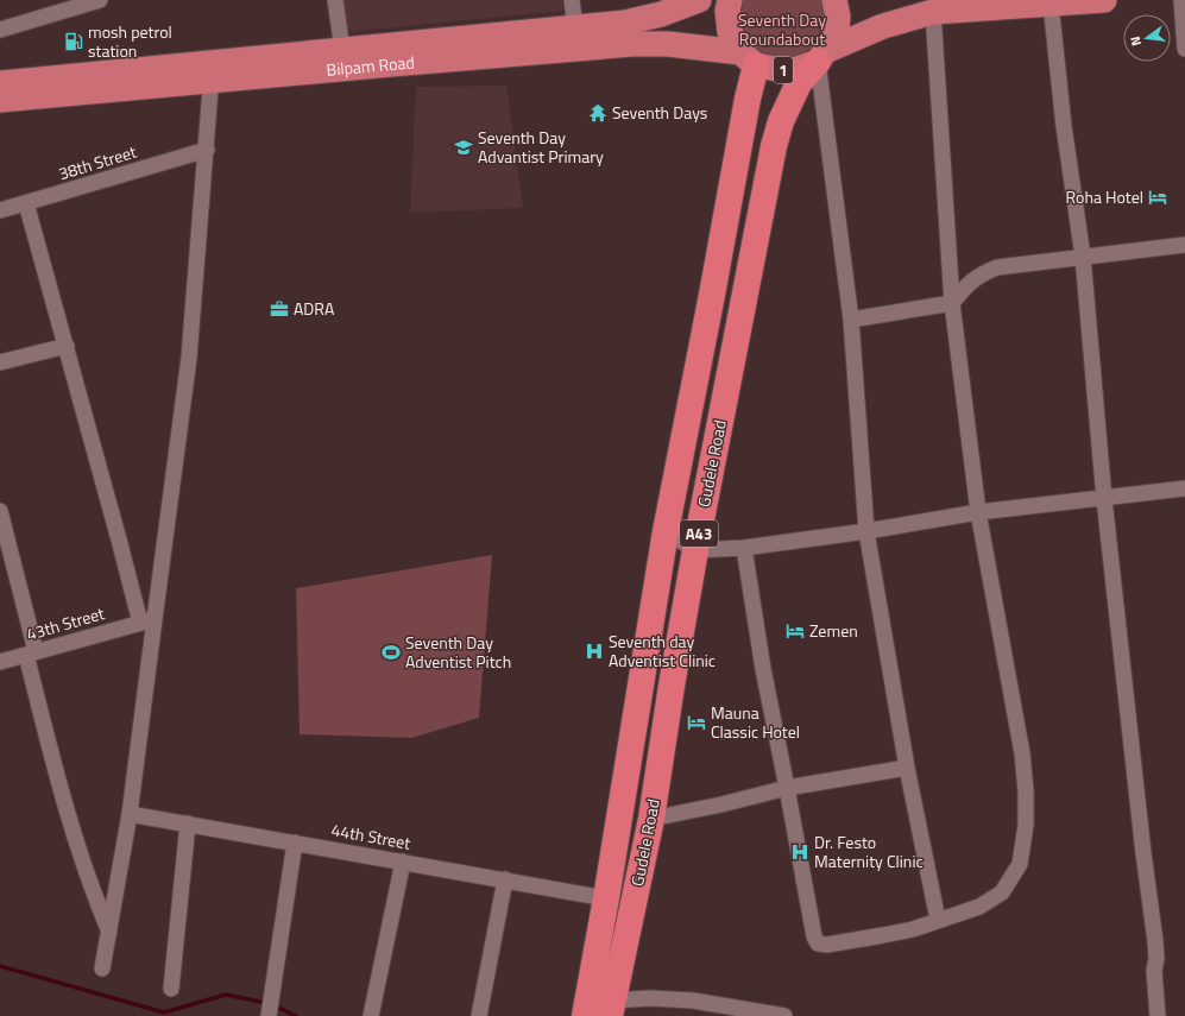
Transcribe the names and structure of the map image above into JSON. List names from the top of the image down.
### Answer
{
  "streets": {
    "highway": ["Gudele Road", "A43"],
    "main road": ["Bilpam Road", "1"],
    "street": ["38th Street", "43th Street", "44th Street"]
  },
  "crossings": [
    ["Bilpam Road", "1"],
    ["Bilpam Road", "Gudele Road"],
    ["1", "Gudele Road"],
    ["Gudele Road", "A43"],
    ["Gudele Road", "44th Street"]
  ],
  "parks": ["Seventh Day Roundabout"],
  "places": {
    "fuel station": ["mosh petrol station"],
    "temple": ["Seventh Days"],
    "school or university": ["Seventh Day Advantist Primary"],
    "hotel": ["Roha Hotel", "Zemen", "Mauna Classic Hotel"],
    "office": ["ADRA"],
    "hospital": ["Seventh day Adventist Clinic", "Dr. Festo Maternity Clinic"],
    "sports": ["Seventh Day Adventist Pitch"]
  },
  "north": "left"
}
